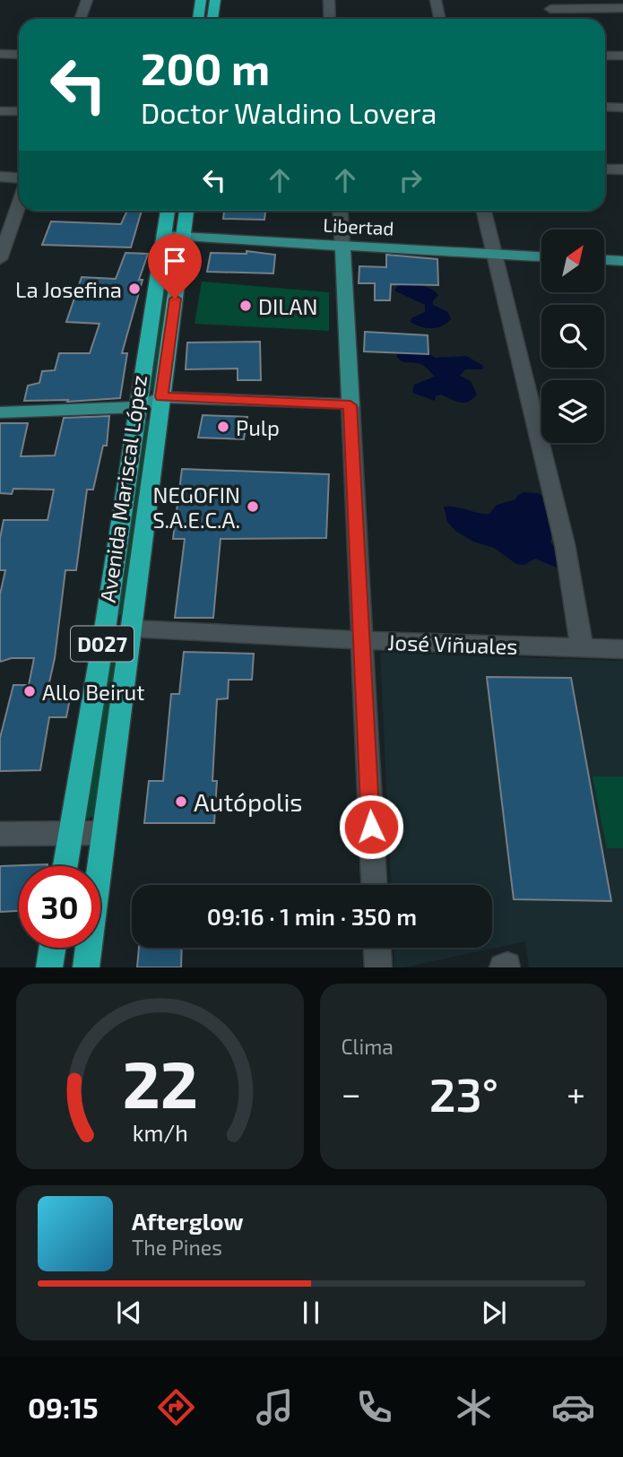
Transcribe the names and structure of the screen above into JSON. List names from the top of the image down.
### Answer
{
  "streets": {
    "highway": ["Avenida Mariscal López", "D027"],
    "main road": ["Libertad"],
    "street": ["José Viñuales"]
  },
  "crossings": [
    ["Libertad", "Avenida Mariscal López"],
    ["Avenida Mariscal López", "José Viñuales"]
  ],
  "places": [
    "La Josefina",
    "DILAN",
    "Pulp",
    "NEGOFIN S.A.E.C.A.",
    "Allo Beirut",
    "Autópolis"
  ],
  "north": "top right",
  "page": {
    "turn": ["200 m", "Doctor Waldino Lovera"],
    "limit": "30",
    "trip": "09:16 · 1 min · 350 m",
    "tile": "Clima",
    "heat": ["−", "23°", "+"],
    "song": ["Afterglow", "The Pines"],
    "tabs": "09:15",
    "gauge": ["22", "km/h"]
  }
}
